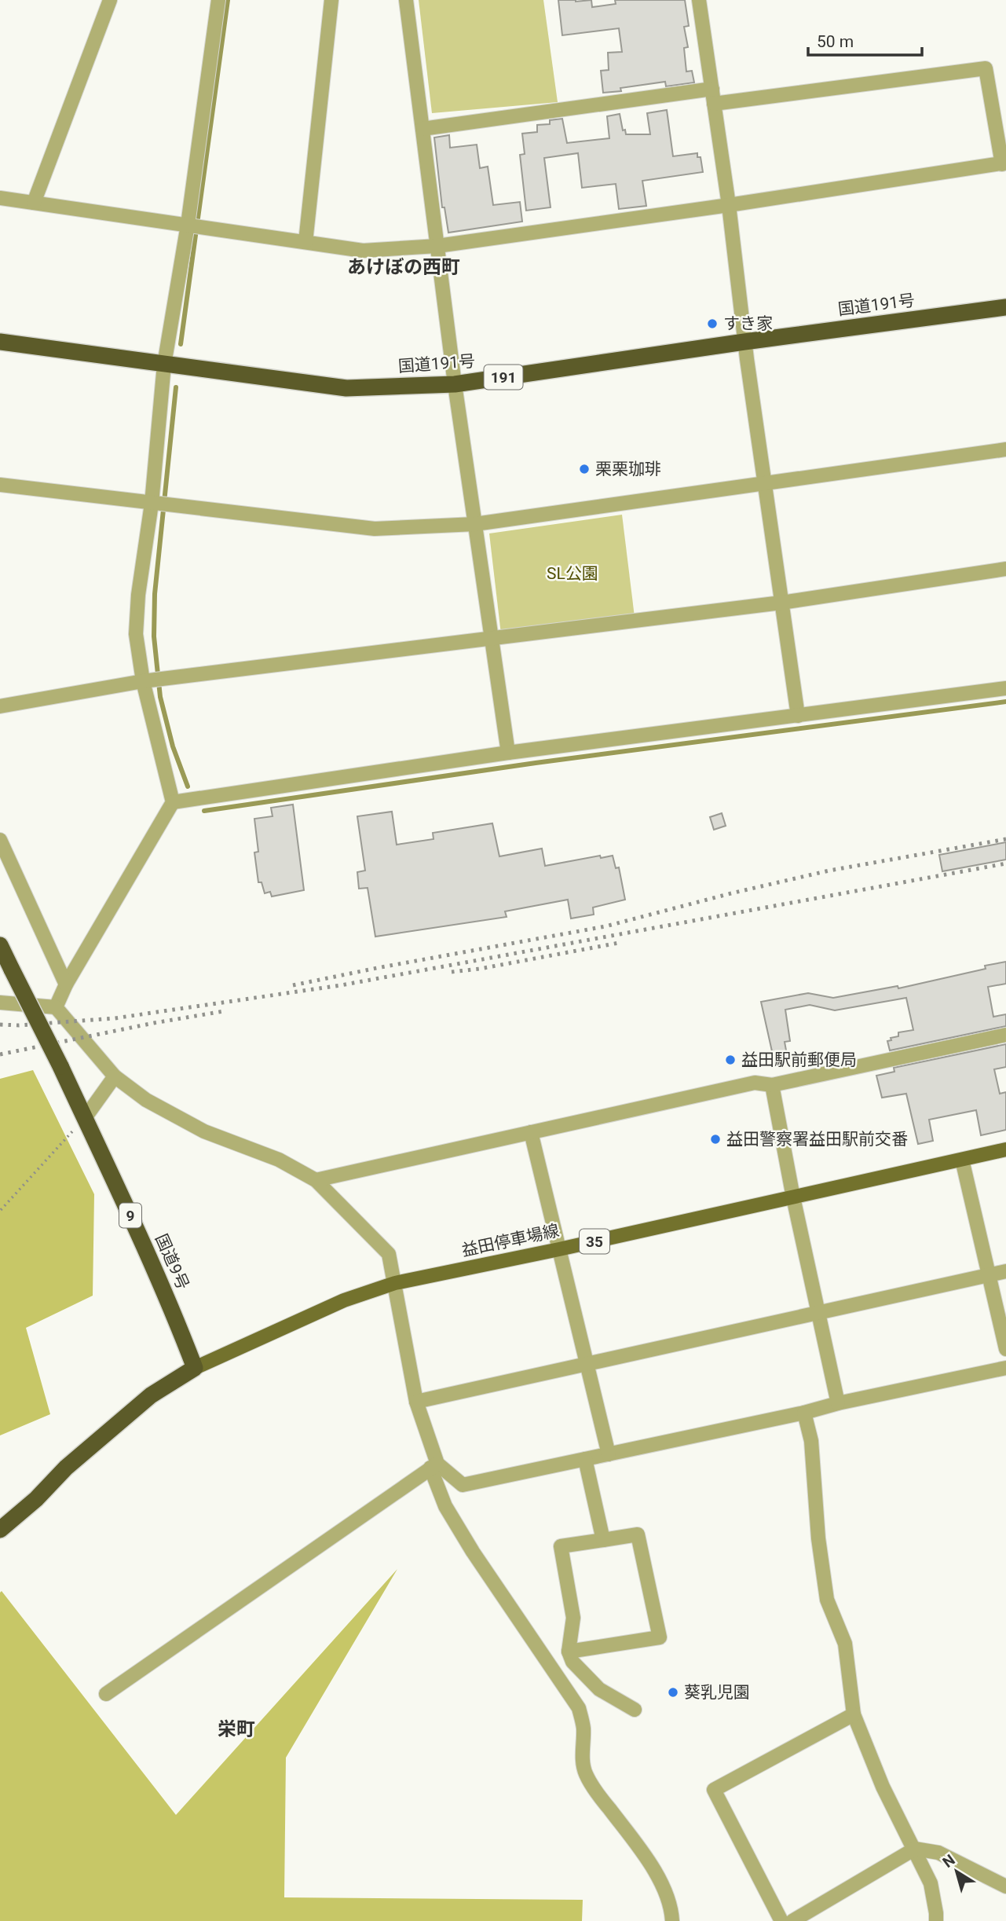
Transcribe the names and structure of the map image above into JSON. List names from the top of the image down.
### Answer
{
  "streets": {
    "highway": [
      "国道191号",
      "191",
      "9",
      "国道9号"
    ],
    "main road": ["益田停車場線", "35"]
  },
  "crossings": [
    ["益田停車場線", "国道9号"]
  ],
  "districts": ["あけぼの西町", "栄町"],
  "parks": ["SL公園"],
  "places": [
    "すき家",
    "栗栗珈琲",
    "益田駅前郵便局",
    "益田警察署益田駅前交番",
    "葵乳児園"
  ],
  "scale_bar": "50 m",
  "north": "top left"
}
